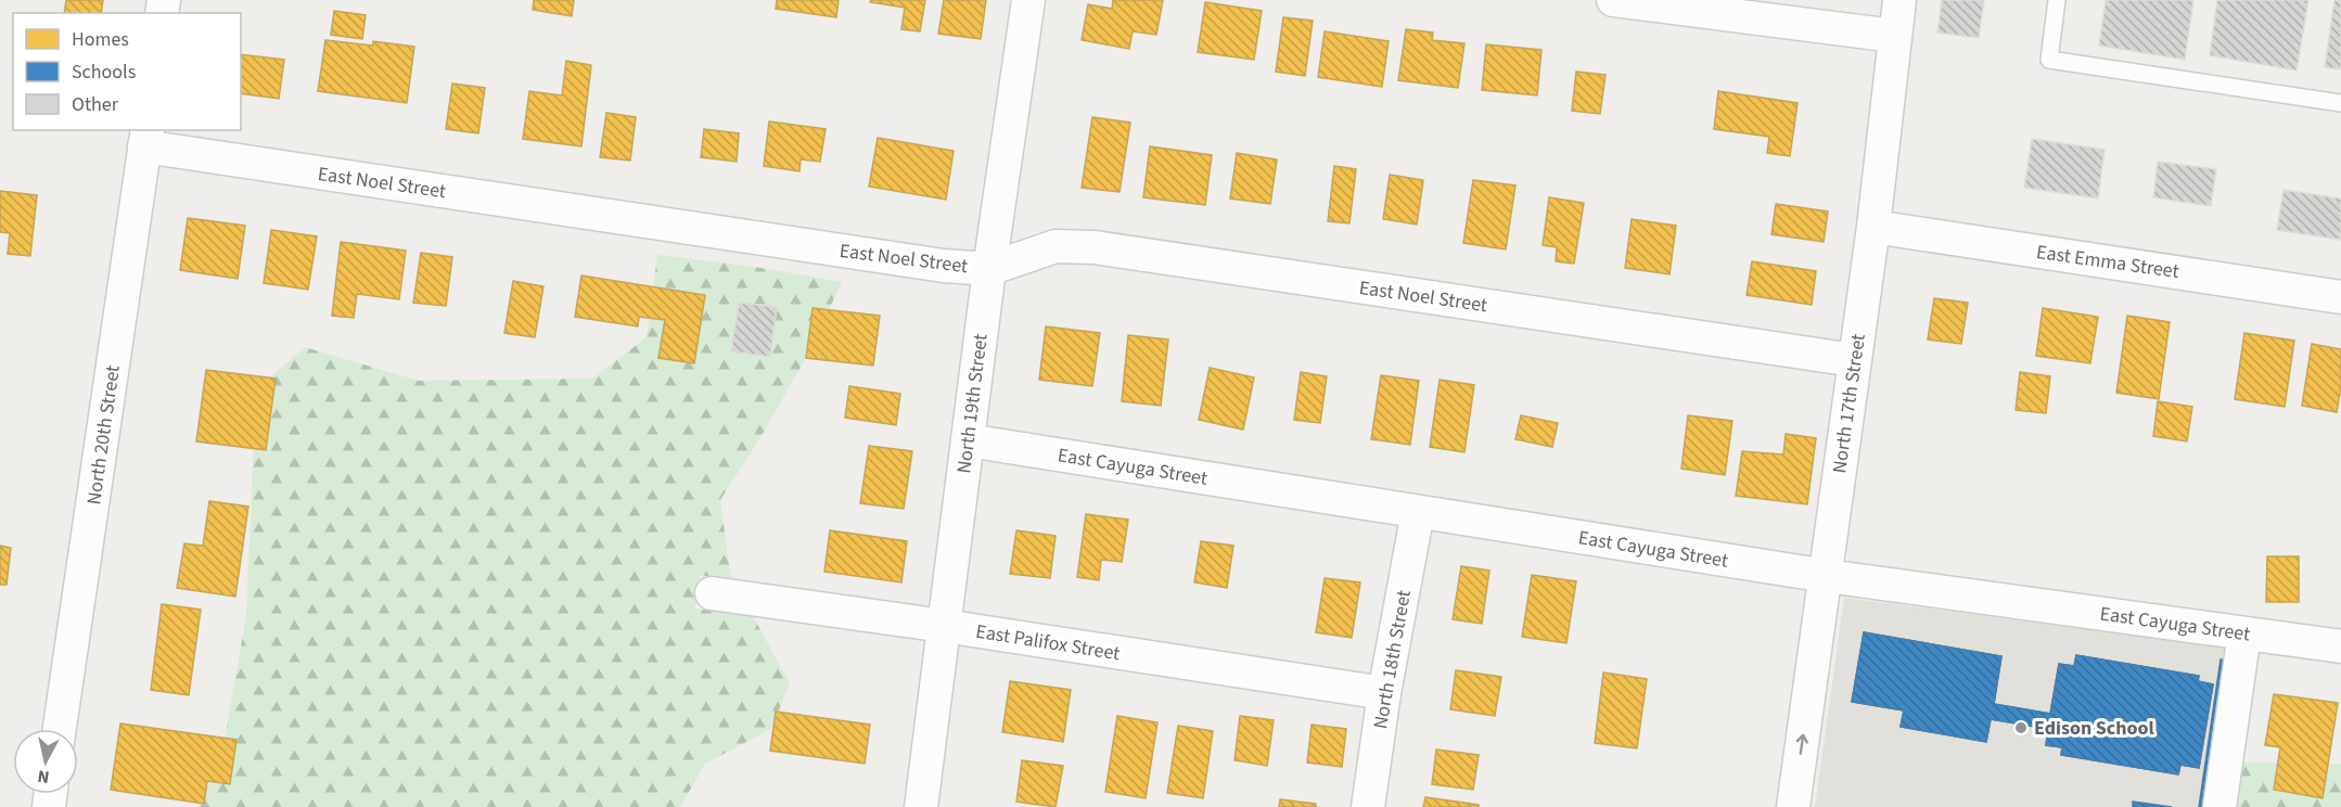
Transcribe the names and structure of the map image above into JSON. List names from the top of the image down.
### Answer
{
  "streets": {
    "street": [
      "East Noel Street",
      "East Emma Street",
      "North 19th Street",
      "North 17th Street",
      "North 20th Street",
      "East Cayuga Street",
      "East Palifox Street",
      "North 18th Street"
    ]
  },
  "crossings": [
    ["East Noel Street", "North 19th Street"],
    ["East Noel Street", "North 17th Street"],
    ["East Noel Street", "North 20th Street"],
    ["East Emma Street", "North 17th Street"],
    ["North 19th Street", "East Cayuga Street"],
    ["North 19th Street", "East Palifox Street"],
    ["North 17th Street", "East Cayuga Street"],
    ["East Cayuga Street", "North 18th Street"],
    ["East Palifox Street", "North 18th Street"]
  ],
  "places": ["Edison School"],
  "legend": ["Homes", "Schools", "Other"],
  "north": "bottom"
}
